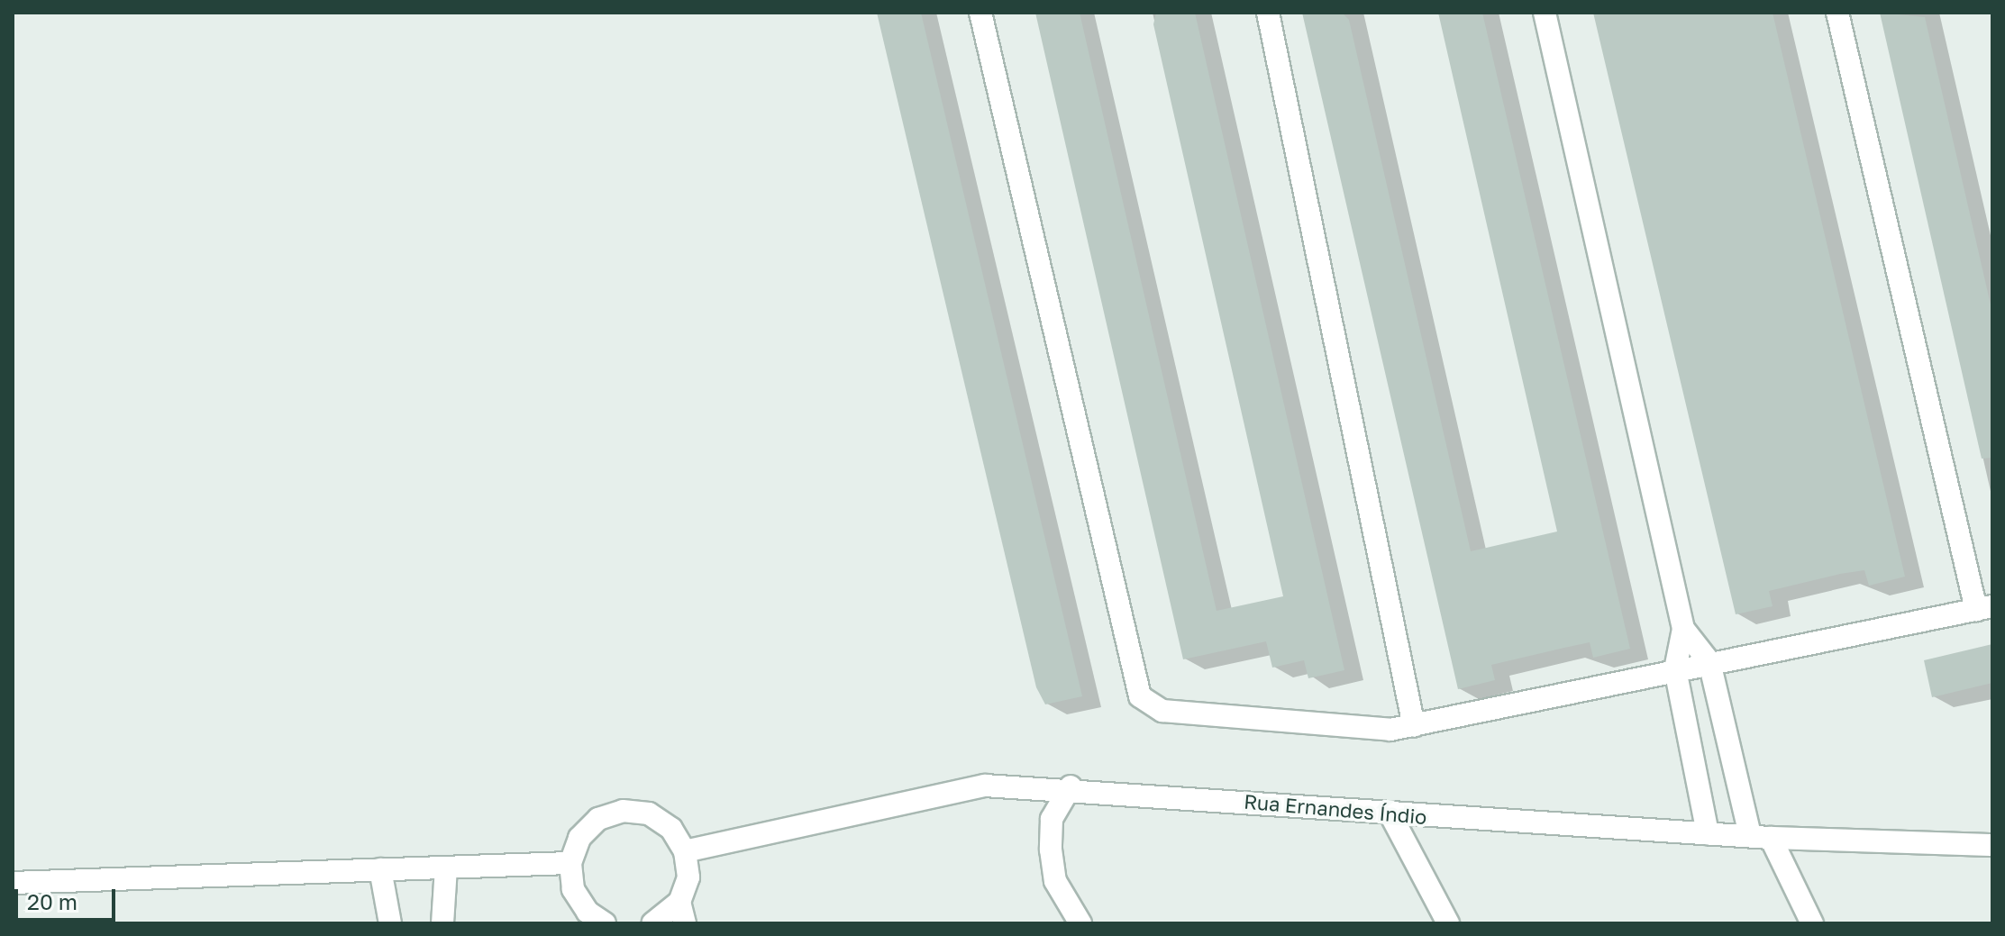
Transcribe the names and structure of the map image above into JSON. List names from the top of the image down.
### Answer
{
  "streets": {
    "street": ["Rua Ernandes Índio"]
  },
  "scale_bar": "20 m"
}
